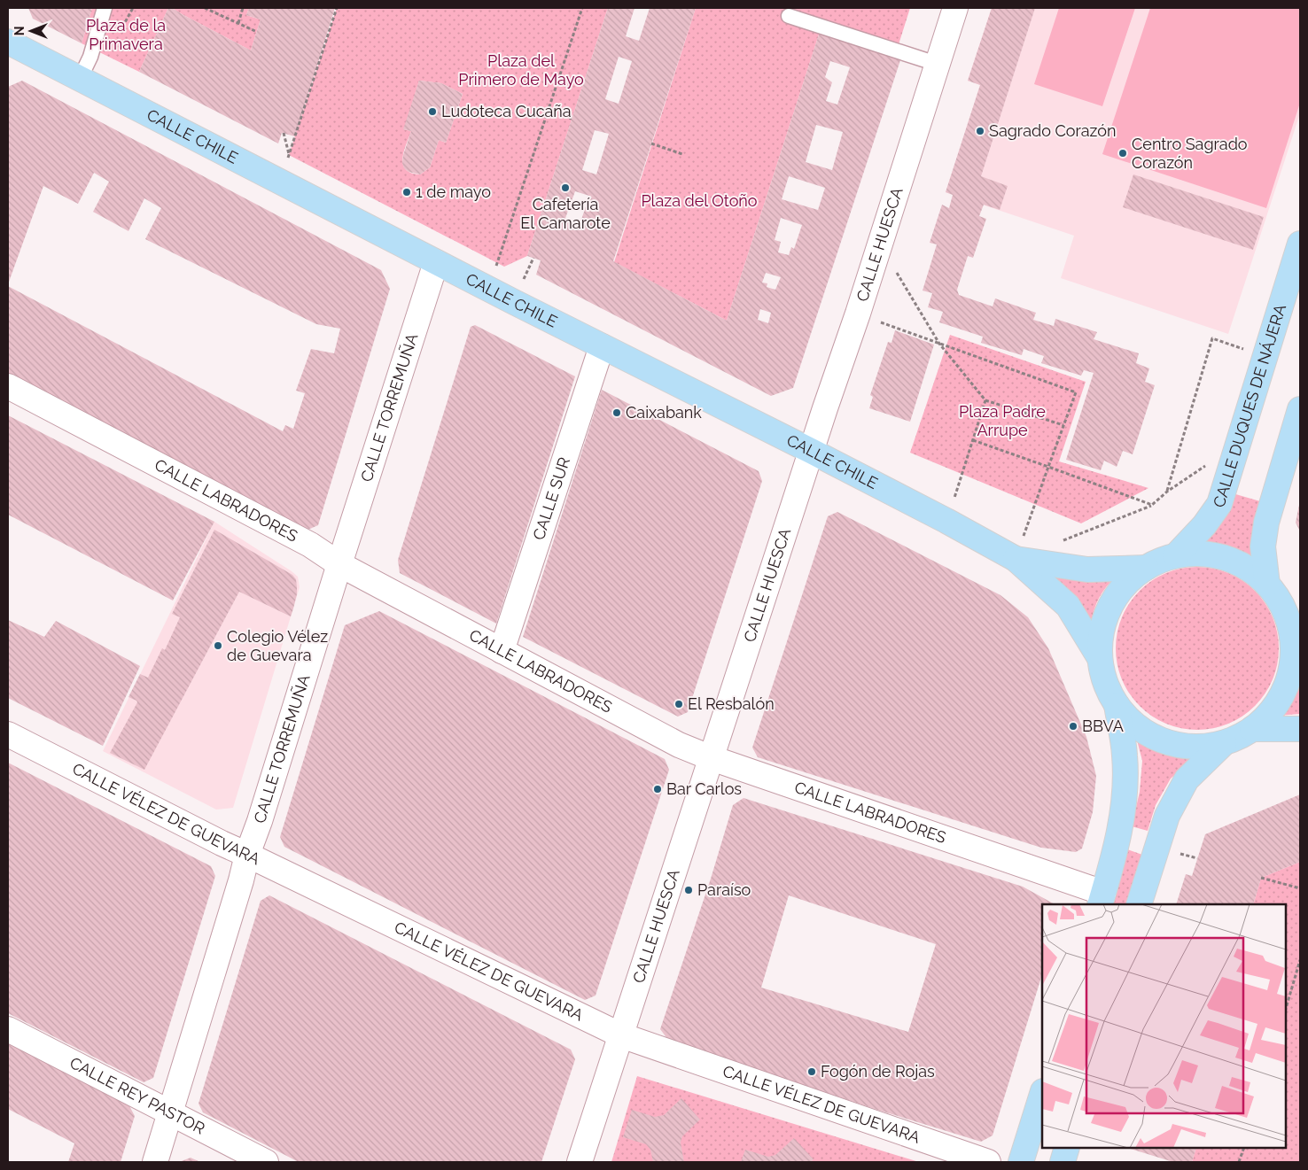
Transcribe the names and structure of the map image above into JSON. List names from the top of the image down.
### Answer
{
  "streets": {
    "main road": ["CALLE CHILE", "CALLE DUQUES DE NÁJERA"],
    "street": [
      "CALLE HUESCA",
      "CALLE TORREMUÑA",
      "CALLE SUR",
      "CALLE LABRADORES",
      "CALLE VÉLEZ DE GUEVARA",
      "CALLE REY PASTOR"
    ]
  },
  "crossings": [
    ["CALLE CHILE", "CALLE HUESCA"],
    ["CALLE CHILE", "CALLE TORREMUÑA"],
    ["CALLE CHILE", "CALLE SUR"],
    ["CALLE HUESCA", "CALLE LABRADORES"],
    ["CALLE HUESCA", "CALLE VÉLEZ DE GUEVARA"],
    ["CALLE TORREMUÑA", "CALLE LABRADORES"],
    ["CALLE TORREMUÑA", "CALLE VÉLEZ DE GUEVARA"],
    ["CALLE TORREMUÑA", "CALLE REY PASTOR"],
    ["CALLE SUR", "CALLE LABRADORES"]
  ],
  "parks": [
    "Plaza de la Primavera",
    "Plaza del Primero de Mayo",
    "Plaza del Otoño",
    "Plaza Padre Arrupe"
  ],
  "places": [
    "Ludoteca Cucaña",
    "Sagrado Corazón",
    "Centro Sagrado Corazón",
    "Cafetería El Camarote",
    "1 de mayo",
    "Caixabank",
    "Colegio Vélez de Guevara",
    "El Resbalón",
    "BBVA",
    "Bar Carlos",
    "Paraíso",
    "Fogón de Rojas"
  ],
  "north": "left"
}
